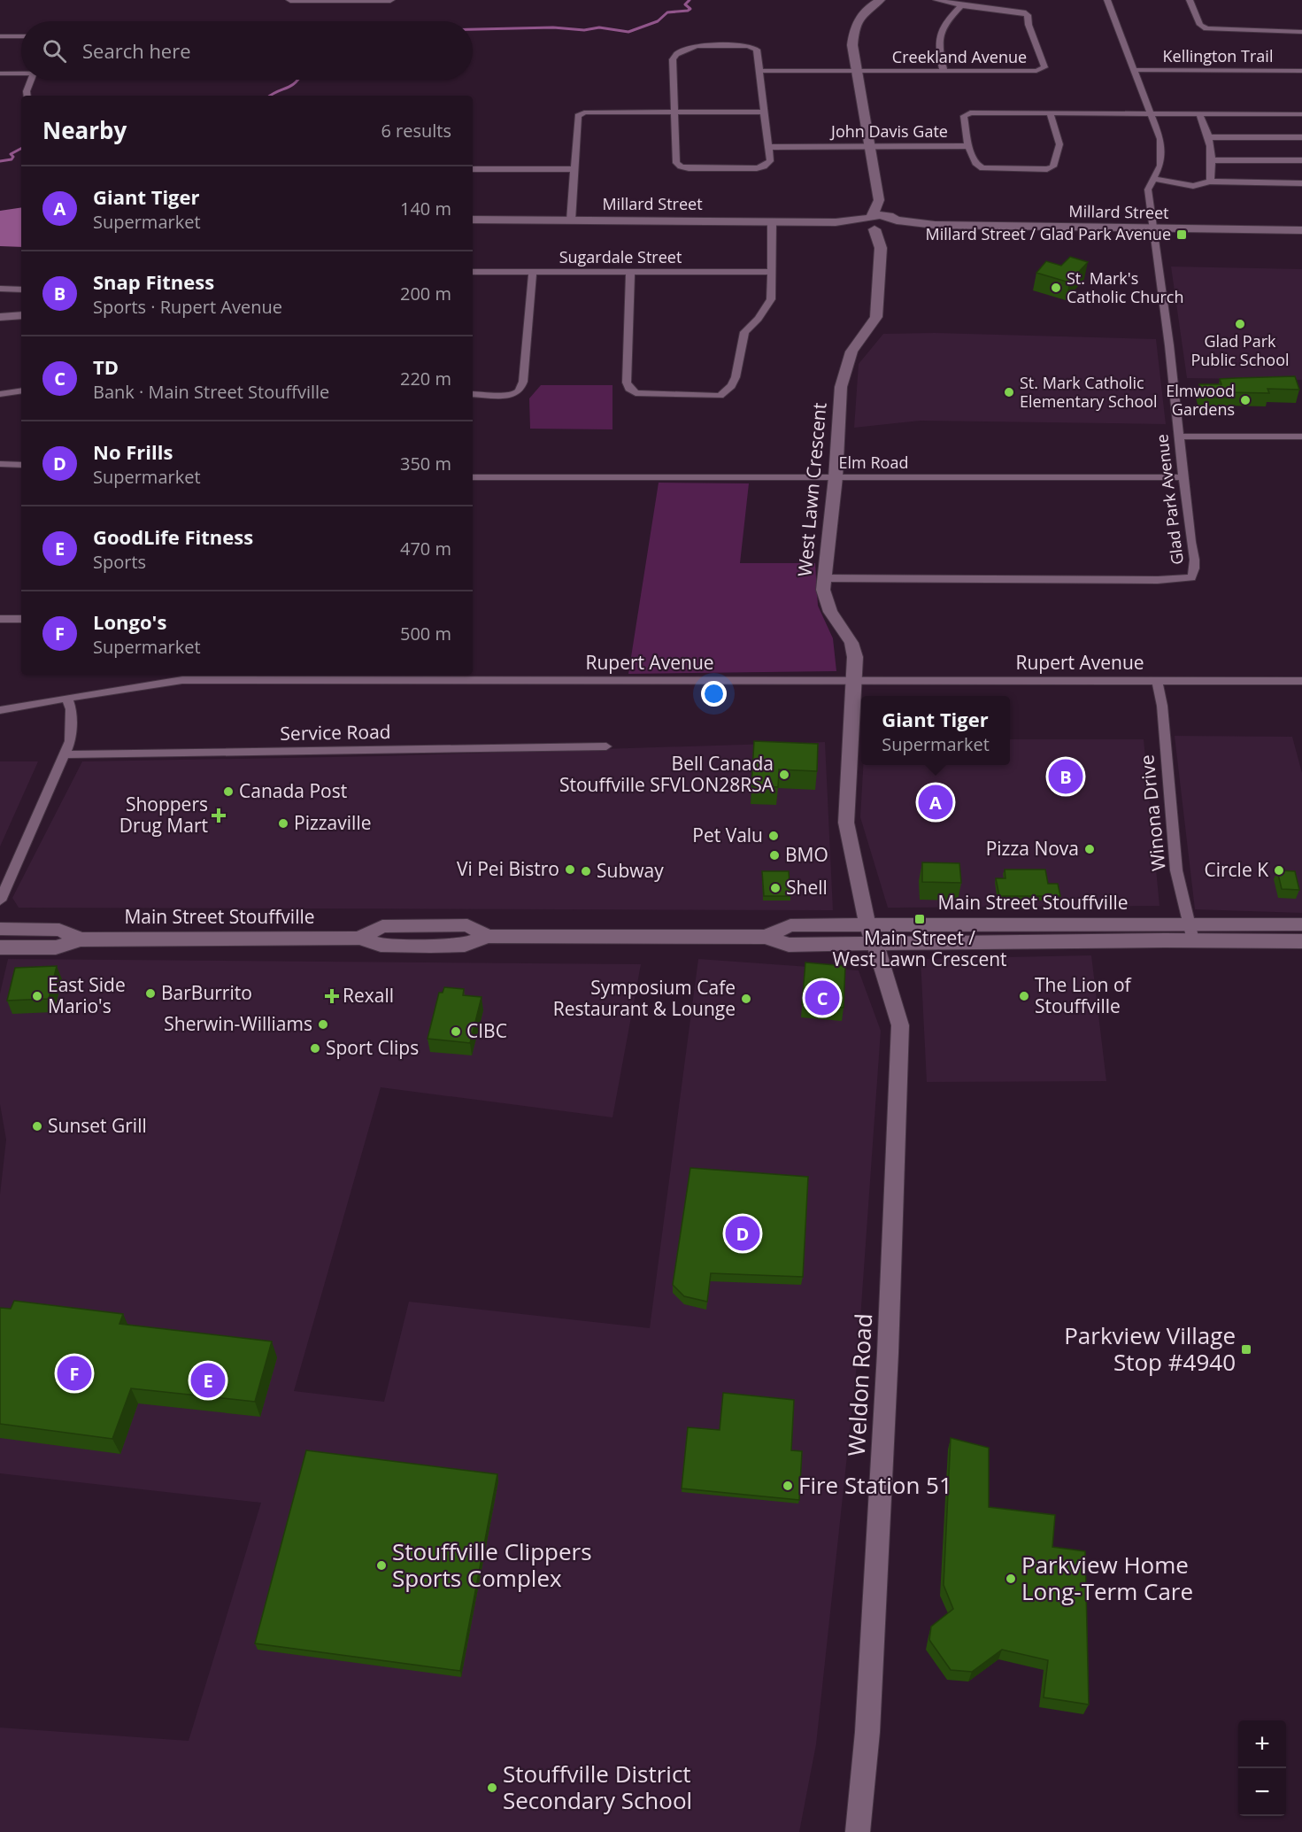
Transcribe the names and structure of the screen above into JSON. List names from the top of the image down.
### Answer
{
  "streets": {
    "street": [
      "Kellington Trail",
      "Creekland Avenue",
      "John Davis Gate",
      "Millard Street",
      "Sugardale Street",
      "Elm Road",
      "West Lawn Crescent",
      "Glad Park Avenue",
      "Rupert Avenue",
      "Service Road",
      "Winona Drive",
      "Main Street Stouffville",
      "Weldon Road"
    ]
  },
  "crossings": [
    ["Kellington Trail", "Glad Park Avenue"],
    ["John Davis Gate", "Glad Park Avenue"],
    ["Millard Street", "West Lawn Crescent"],
    ["Millard Street", "Glad Park Avenue"],
    ["Elm Road", "West Lawn Crescent"],
    ["Elm Road", "Glad Park Avenue"],
    ["West Lawn Crescent", "Glad Park Avenue"],
    ["West Lawn Crescent", "Rupert Avenue"],
    ["West Lawn Crescent", "Main Street Stouffville"],
    ["West Lawn Crescent", "Weldon Road"],
    ["Rupert Avenue", "Winona Drive"],
    ["Winona Drive", "Main Street Stouffville"],
    ["Main Street Stouffville", "Weldon Road"]
  ],
  "places": {
    "transit": ["Millard Street / Glad Park Avenue", "Main Street / West Lawn Crescent", "Parkview Village Stop #4940"],
    "other": [
      "St. Mark's Catholic Church",
      "Glad Park Public School",
      "St. Mark Catholic Elementary School",
      "Elmwood Gardens",
      "Bell Canada Stouffville SFVLON28RSA",
      "Canada Post",
      "Pizzaville",
      "Pet Valu",
      "Pizza Nova",
      "BMO",
      "Vi Pei Bistro",
      "Circle K",
      "Subway",
      "Shell",
      "BarBurrito",
      "East Side Mario's",
      "The Lion of Stouffville",
      "Symposium Cafe Restaurant & Lounge",
      "Sherwin-Williams",
      "CIBC",
      "Sport Clips",
      "Sunset Grill",
      "Fire Station 51",
      "Stouffville Clippers Sports Complex",
      "Parkview Home Long-Term Care",
      "Stouffville District Secondary School"
    ],
    "health": ["Shoppers Drug Mart", "Rexall"]
  },
  "page": {
    "search": "Search here",
    "heading": ["Nearby", "6 results"],
    "list": [
      {
        "mark": "A",
        "name": "Giant Tiger",
        "note": "Supermarket",
        "value": "140 m"
      },
      {
        "mark": "B",
        "name": "Snap Fitness",
        "note": "Sports · Rupert Avenue",
        "value": "200 m"
      },
      {
        "mark": "C",
        "name": "TD",
        "note": "Bank · Main Street Stouffville",
        "value": "220 m"
      },
      {
        "mark": "D",
        "name": "No Frills",
        "note": "Supermarket",
        "value": "350 m"
      },
      {
        "mark": "E",
        "name": "GoodLife Fitness",
        "note": "Sports",
        "value": "470 m"
      },
      {
        "mark": "F",
        "name": "Longo's",
        "note": "Supermarket",
        "value": "500 m"
      }
    ],
    "popup": ["Giant Tiger", "Supermarket"],
    "pins": [
      "B",
      "A",
      "C",
      "D",
      "F",
      "E"
    ],
    "map_buttons": ["+", "−"]
  }
}
